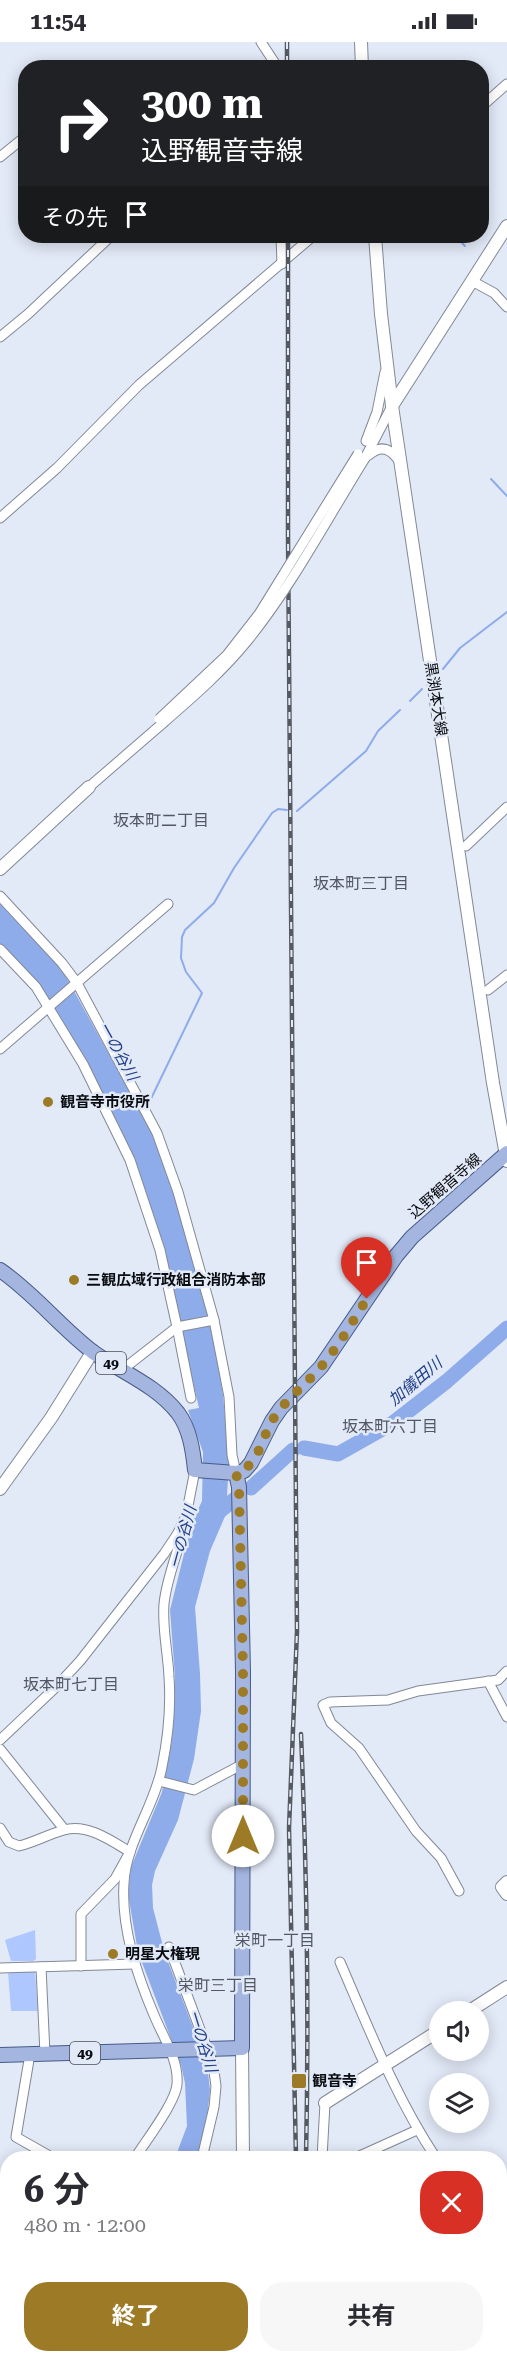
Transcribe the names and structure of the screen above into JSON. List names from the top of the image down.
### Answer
{
  "streets": {
    "main road": ["黒渕本大線", "込野観音寺線", "49"]
  },
  "crossings": [
    ["黒渕本大線", "込野観音寺線"]
  ],
  "districts": [
    "坂本町二丁目",
    "坂本町三丁目",
    "坂本町六丁目",
    "坂本町七丁目",
    "栄町一丁目",
    "栄町三丁目"
  ],
  "water": ["一の谷川", "加儀田川"],
  "places": {
    "other": ["観音寺市役所", "三観広域行政組合消防本部", "明星大権現"],
    "transit": ["観音寺"]
  },
  "page": {
    "status": "11:54",
    "turn": ["300 m", "込野観音寺線"],
    "then": "その先",
    "heading": ["6 分", "480 m · 12:00"],
    "buttons": ["終了", "共有"]
  }
}
